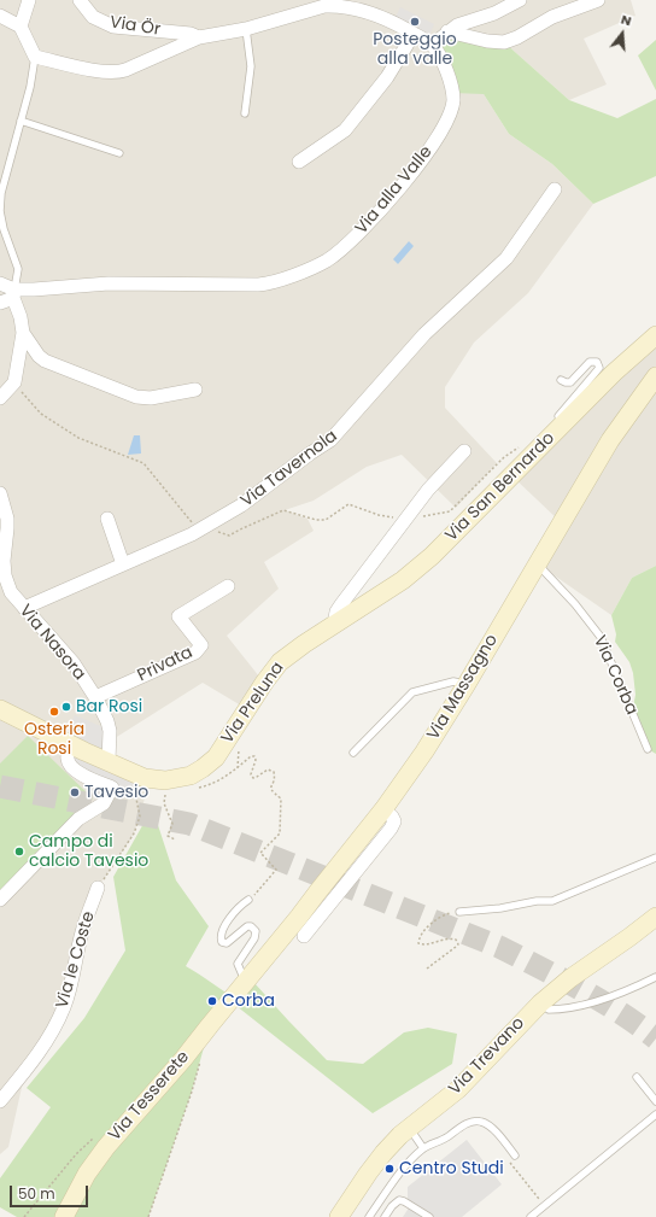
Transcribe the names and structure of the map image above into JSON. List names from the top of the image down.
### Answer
{
  "streets": {
    "street": [
      "Via Ör",
      "Via alla Valle",
      "Via Tavernola",
      "Via San Bernardo",
      "Via Nasora",
      "Privata",
      "Via Massagno",
      "Via Preluna",
      "Via le Coste",
      "Via Trevano",
      "Via Tesserete"
    ],
    "lane": ["Via Corba"]
  },
  "crossings": [
    ["Via Tavernola", "Via Nasora"],
    ["Via San Bernardo", "Via Preluna"],
    ["Via Nasora", "Privata"],
    ["Via Nasora", "Via Preluna"],
    ["Via Corba", "Via Massagno"],
    ["Via Massagno", "Via Tesserete"]
  ],
  "places": [
    "Posteggio alla valle",
    "Bar Rosi",
    "Osteria Rosi",
    "Tavesio",
    "Campo di calcio Tavesio",
    "Corba",
    "Centro Studi"
  ],
  "scale_bar": "50 m",
  "north": "top"
}
